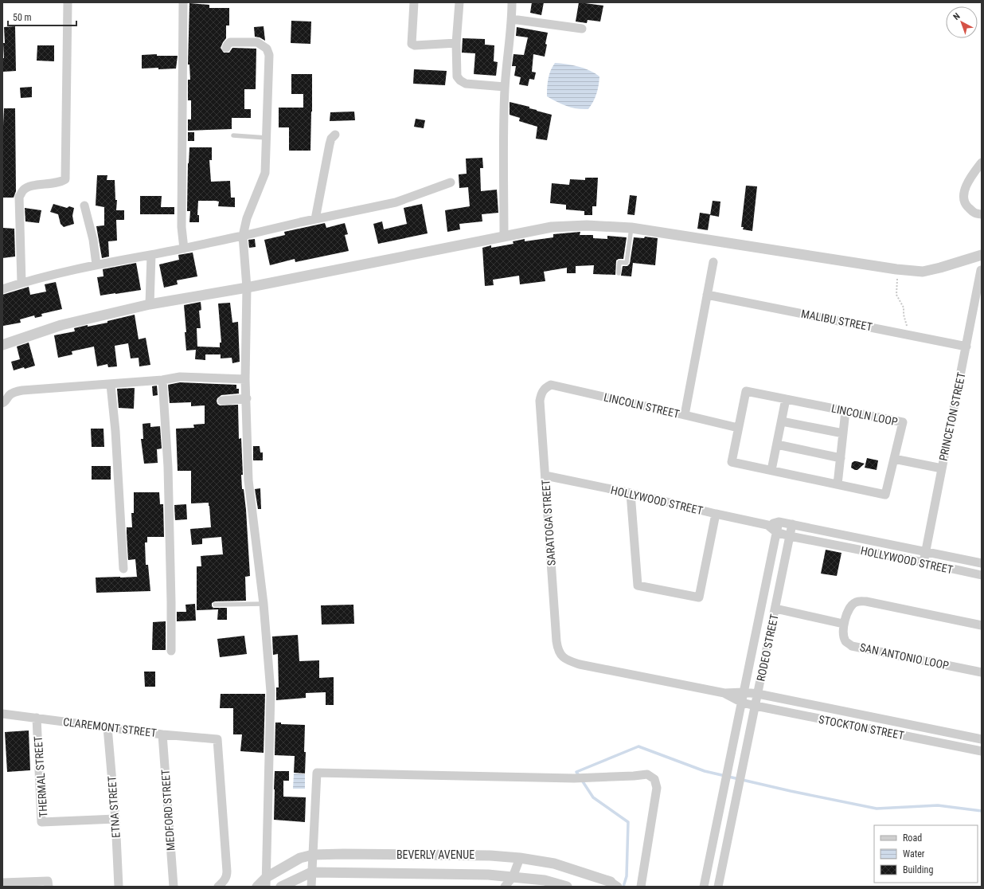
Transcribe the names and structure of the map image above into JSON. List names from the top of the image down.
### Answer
{
  "streets": {
    "street": [
      "MALIBU STREET",
      "LINCOLN STREET",
      "LINCOLN LOOP",
      "PRINCETON STREET",
      "HOLLYWOOD STREET",
      "SARATOGA STREET",
      "RODEO STREET",
      "SAN ANTONIO LOOP",
      "CLAREMONT STREET",
      "STOCKTON STREET",
      "THERMAL STREET",
      "ETNA STREET",
      "MEDFORD STREET",
      "BEVERLY AVENUE"
    ]
  },
  "crossings": [
    ["MALIBU STREET", "PRINCETON STREET"],
    ["LINCOLN STREET", "LINCOLN LOOP"],
    ["LINCOLN STREET", "SARATOGA STREET"],
    ["PRINCETON STREET", "HOLLYWOOD STREET"],
    ["HOLLYWOOD STREET", "SARATOGA STREET"],
    ["HOLLYWOOD STREET", "RODEO STREET"],
    ["SARATOGA STREET", "STOCKTON STREET"],
    ["RODEO STREET", "STOCKTON STREET"],
    ["CLAREMONT STREET", "THERMAL STREET"],
    ["CLAREMONT STREET", "ETNA STREET"],
    ["CLAREMONT STREET", "MEDFORD STREET"],
    ["THERMAL STREET", "ETNA STREET"]
  ],
  "legend": ["Road", "Water", "Building"],
  "scale_bar": "50 m",
  "north": "top left"
}
